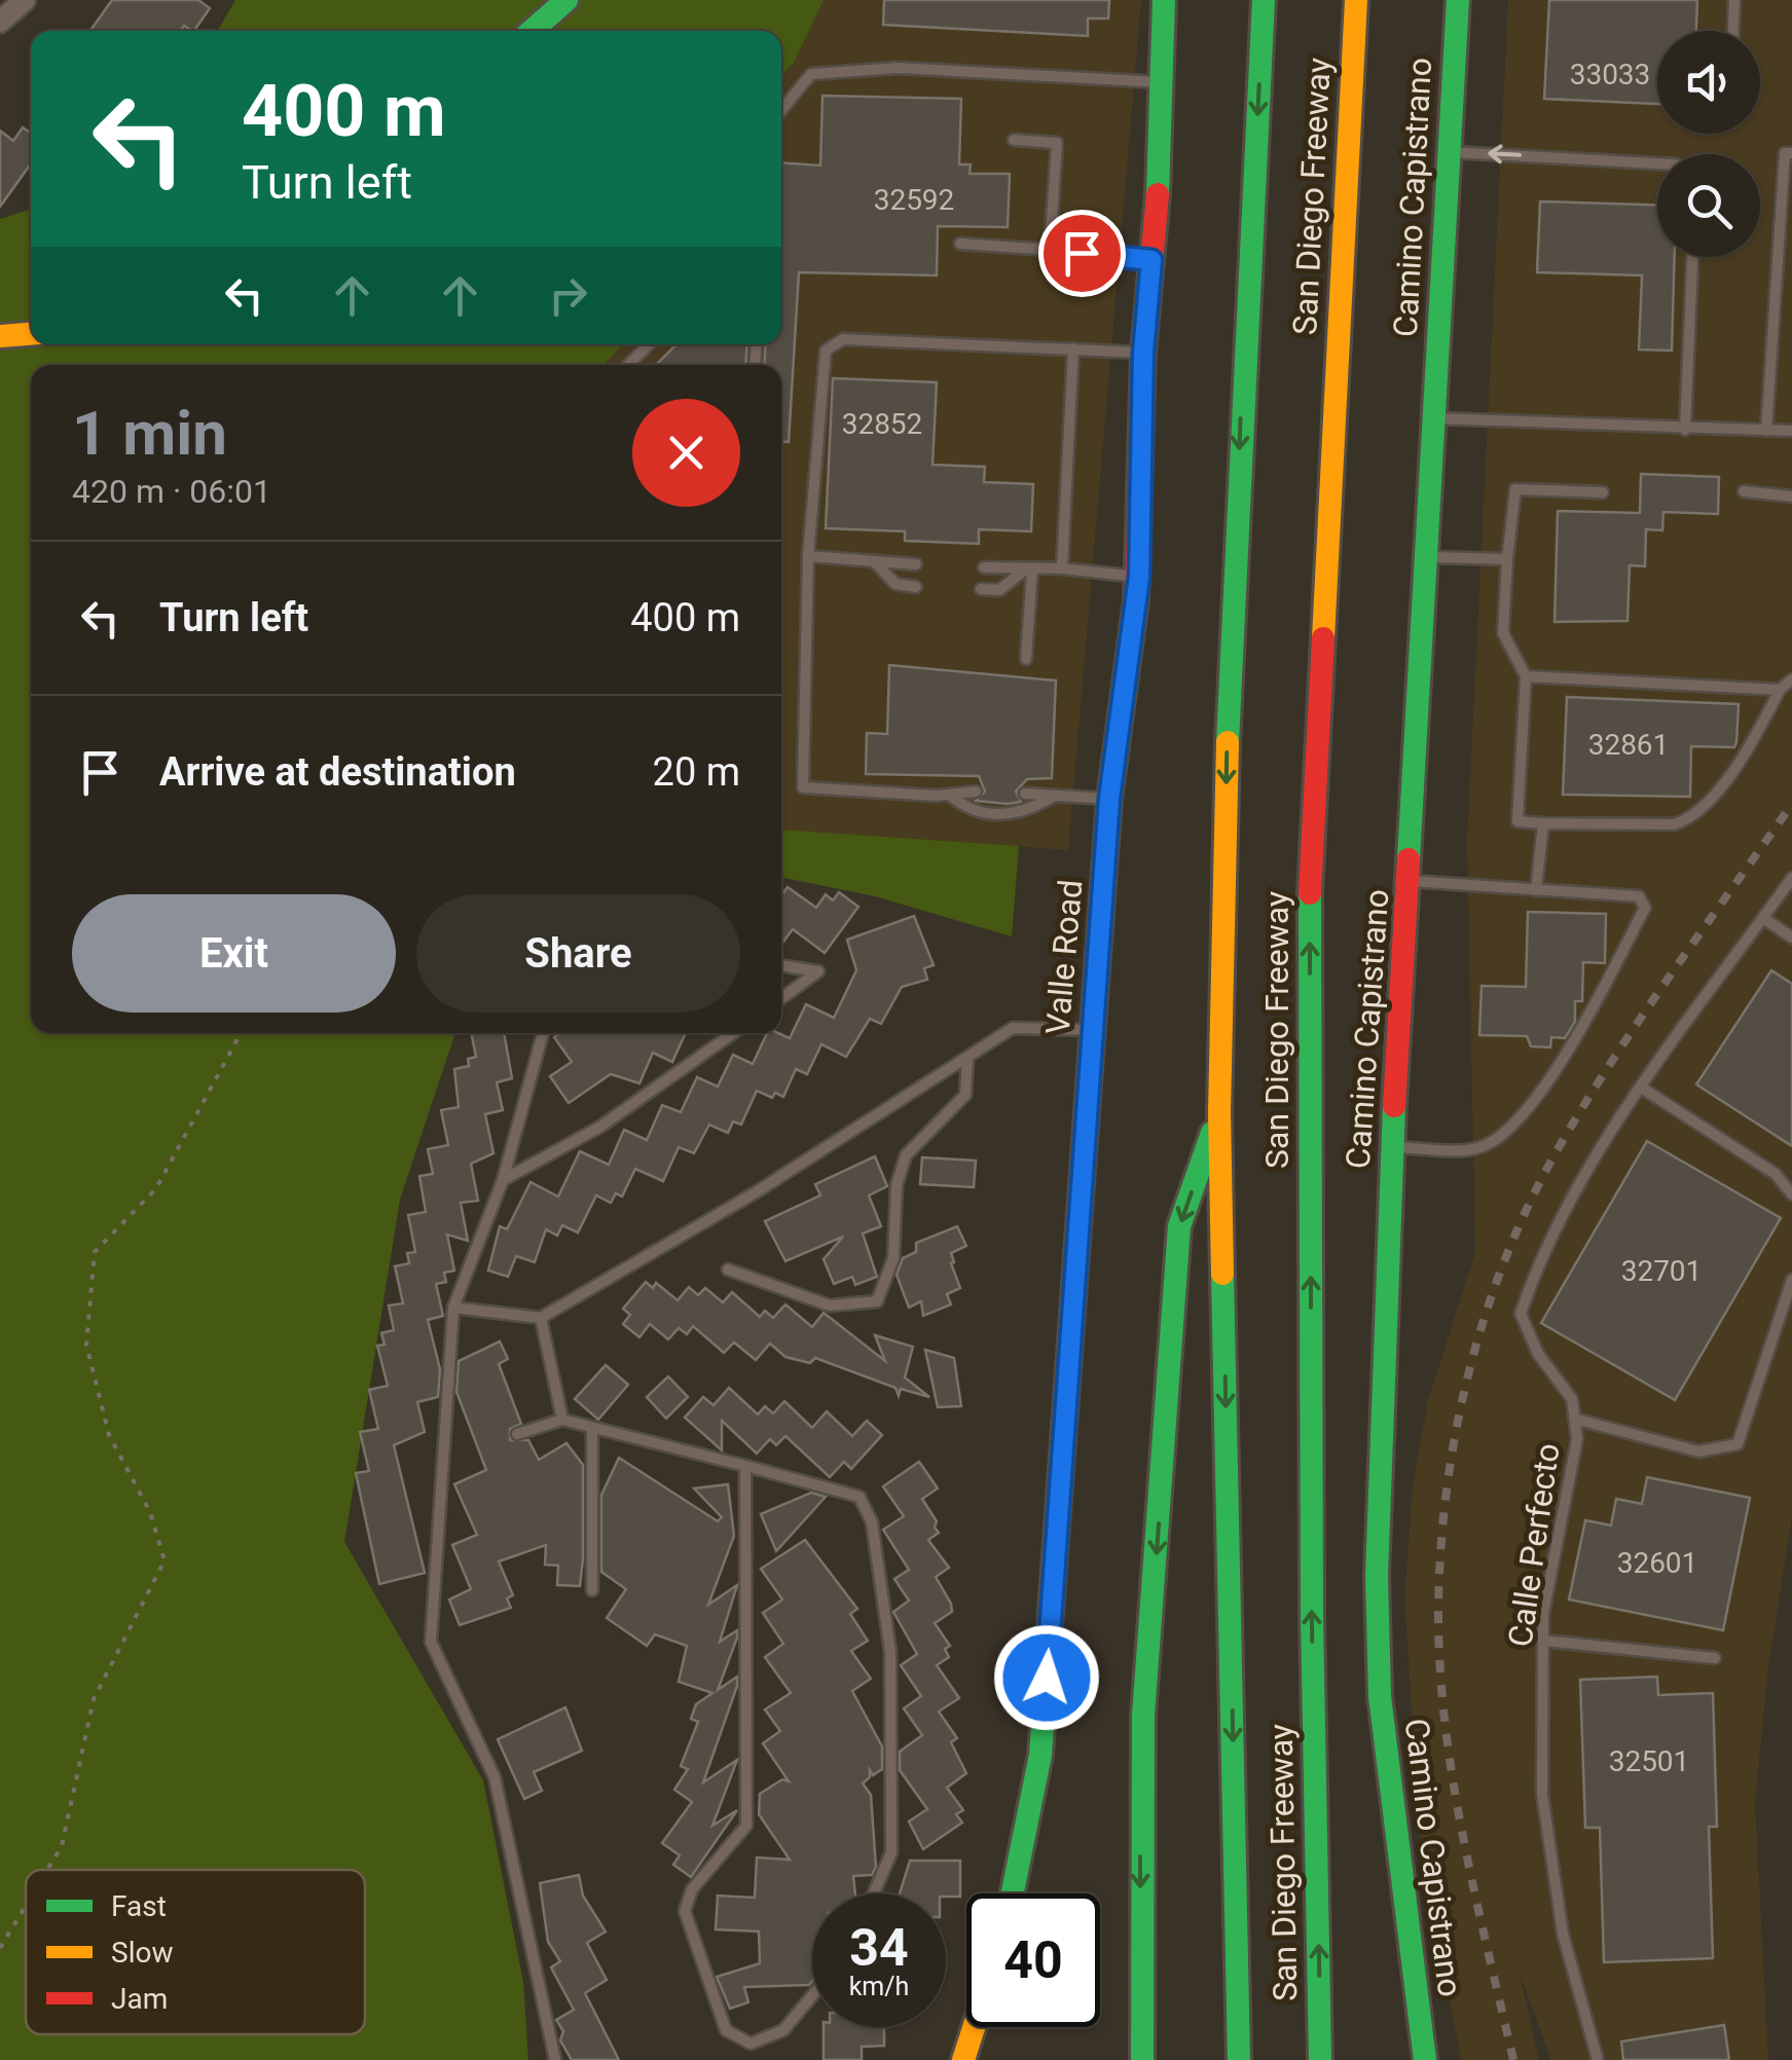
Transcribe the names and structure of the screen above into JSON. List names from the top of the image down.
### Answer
{
  "streets": {
    "main road": ["San Diego Freeway", "Camino Capistrano", "Valle Road"],
    "lane": ["Calle Perfecto"]
  },
  "house_numbers": [
    "33033",
    "32592",
    "32852",
    "32861",
    "32701",
    "32601",
    "32501"
  ],
  "legend": ["Fast", "Slow", "Jam"],
  "page": {
    "turn": ["400 m", "Turn left"],
    "heading": ["1 min", "420 m · 06:01"],
    "list": [
      {
        "name": "Turn left",
        "value": "400 m"
      },
      {
        "name": "Arrive at destination",
        "value": "20 m"
      }
    ],
    "buttons": ["Exit", "Share"],
    "speed": "34 km/h",
    "limit": "40"
  }
}
